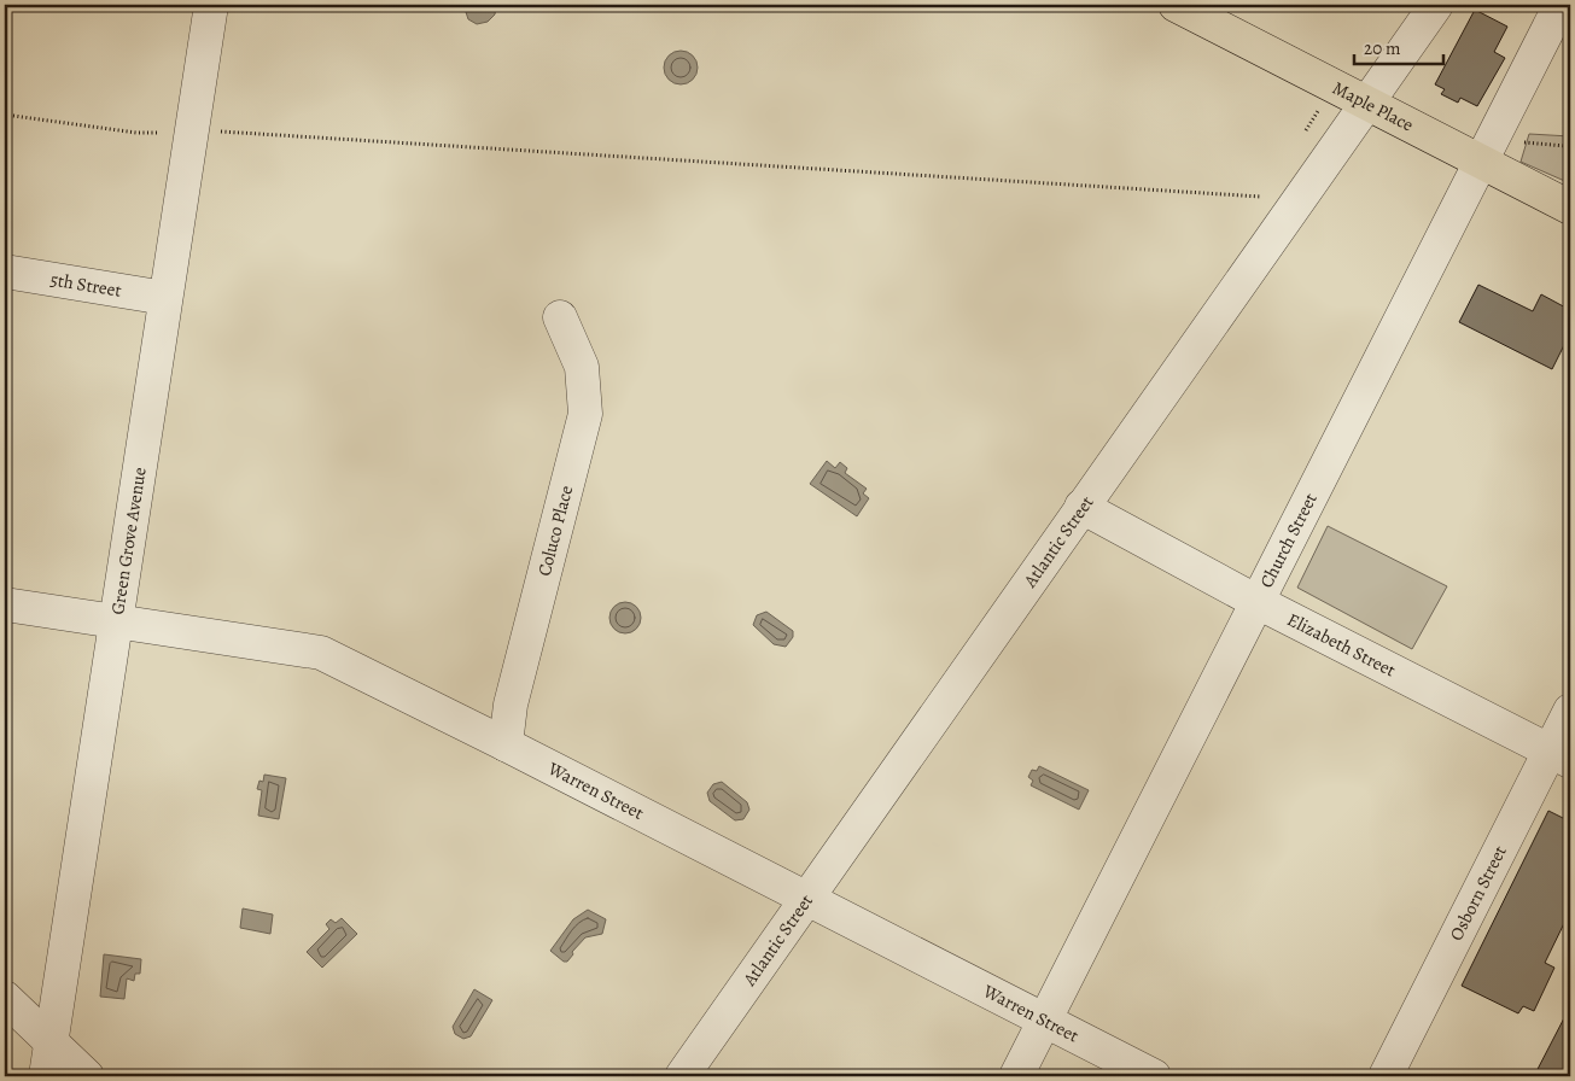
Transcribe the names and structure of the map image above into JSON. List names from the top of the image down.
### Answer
{
  "streets": {
    "main road": ["Maple Place"],
    "street": [
      "5th Street",
      "Coluco Place",
      "Green Grove Avenue",
      "Atlantic Street",
      "Church Street",
      "Elizabeth Street",
      "Warren Street",
      "Osborn Street"
    ]
  },
  "crossings": [
    ["Maple Place", "Atlantic Street"],
    ["Maple Place", "Church Street"],
    ["5th Street", "Green Grove Avenue"],
    ["Coluco Place", "Warren Street"],
    ["Green Grove Avenue", "Warren Street"],
    ["Atlantic Street", "Elizabeth Street"],
    ["Atlantic Street", "Warren Street"],
    ["Church Street", "Elizabeth Street"],
    ["Church Street", "Warren Street"],
    ["Elizabeth Street", "Osborn Street"]
  ],
  "scale_bar": "20 m"
}
